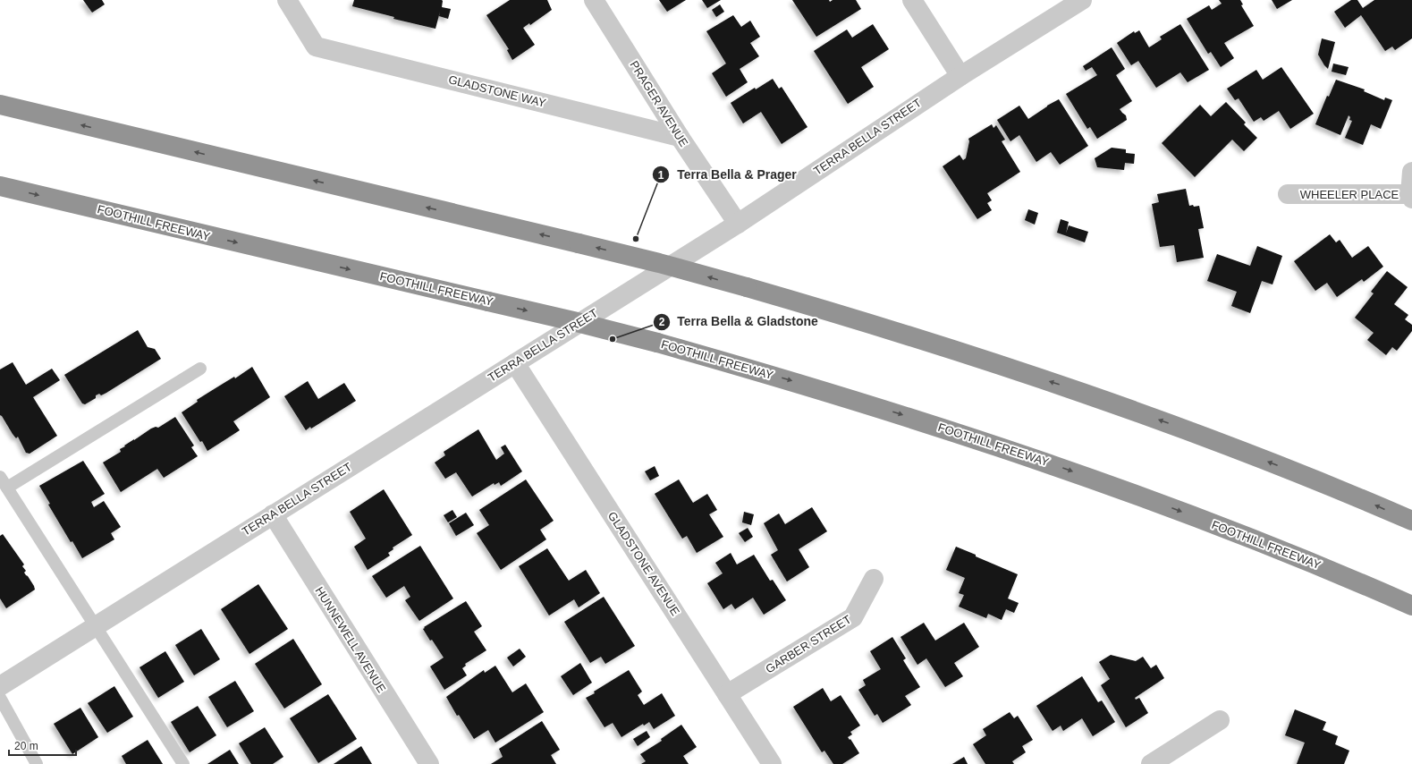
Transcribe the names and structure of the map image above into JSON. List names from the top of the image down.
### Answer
{
  "streets": {
    "highway": ["FOOTHILL FREEWAY"],
    "street": [
      "GLADSTONE WAY",
      "PRAGER AVENUE",
      "TERRA BELLA STREET",
      "WHEELER PLACE",
      "GLADSTONE AVENUE",
      "HUNNEWELL AVENUE",
      "GARBER STREET"
    ]
  },
  "crossings": [
    ["GLADSTONE WAY", "PRAGER AVENUE"],
    ["PRAGER AVENUE", "TERRA BELLA STREET"],
    ["TERRA BELLA STREET", "GLADSTONE AVENUE"],
    ["TERRA BELLA STREET", "HUNNEWELL AVENUE"],
    ["GLADSTONE AVENUE", "GARBER STREET"]
  ],
  "places": ["Terra Bella & Prager", "Terra Bella & Gladstone"],
  "scale_bar": "20 m"
}
